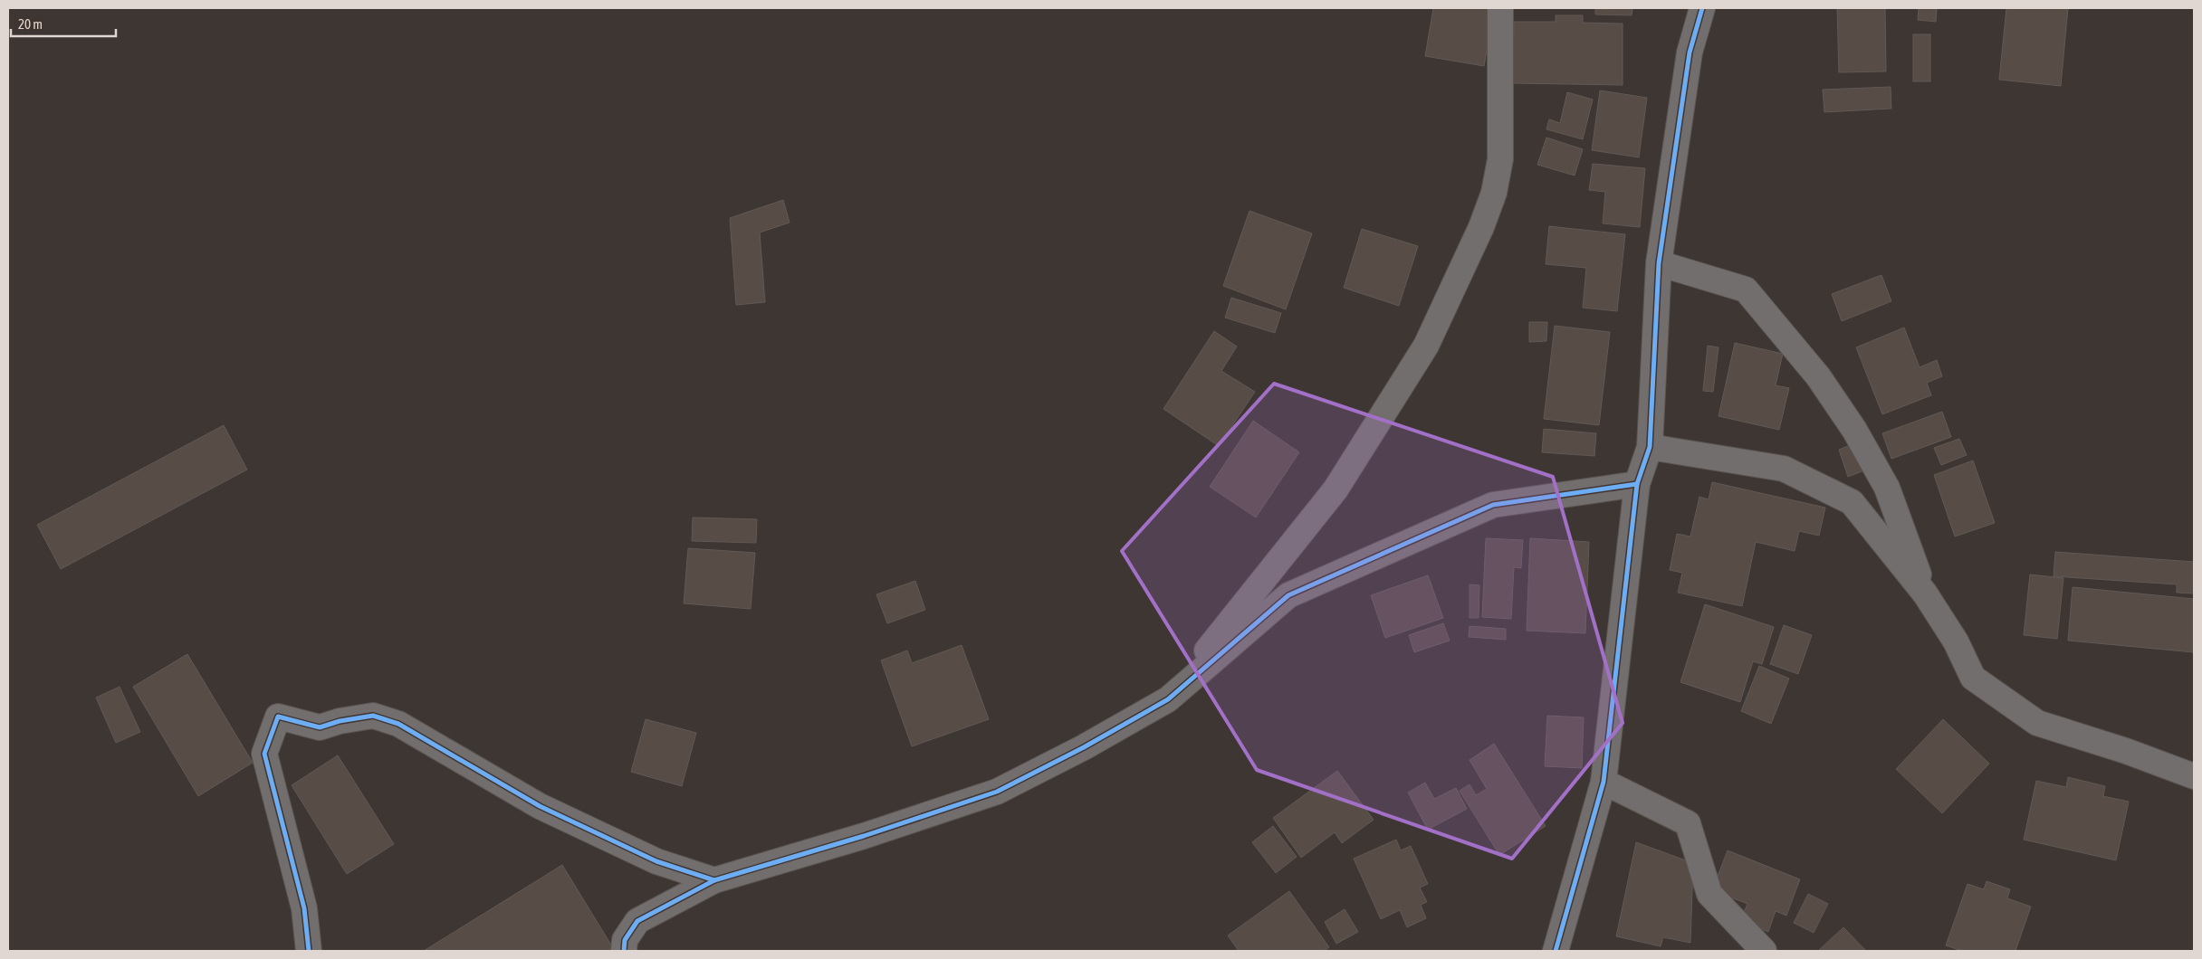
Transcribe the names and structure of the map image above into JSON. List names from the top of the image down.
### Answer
{
  "scale_bar": "20 m"
}
